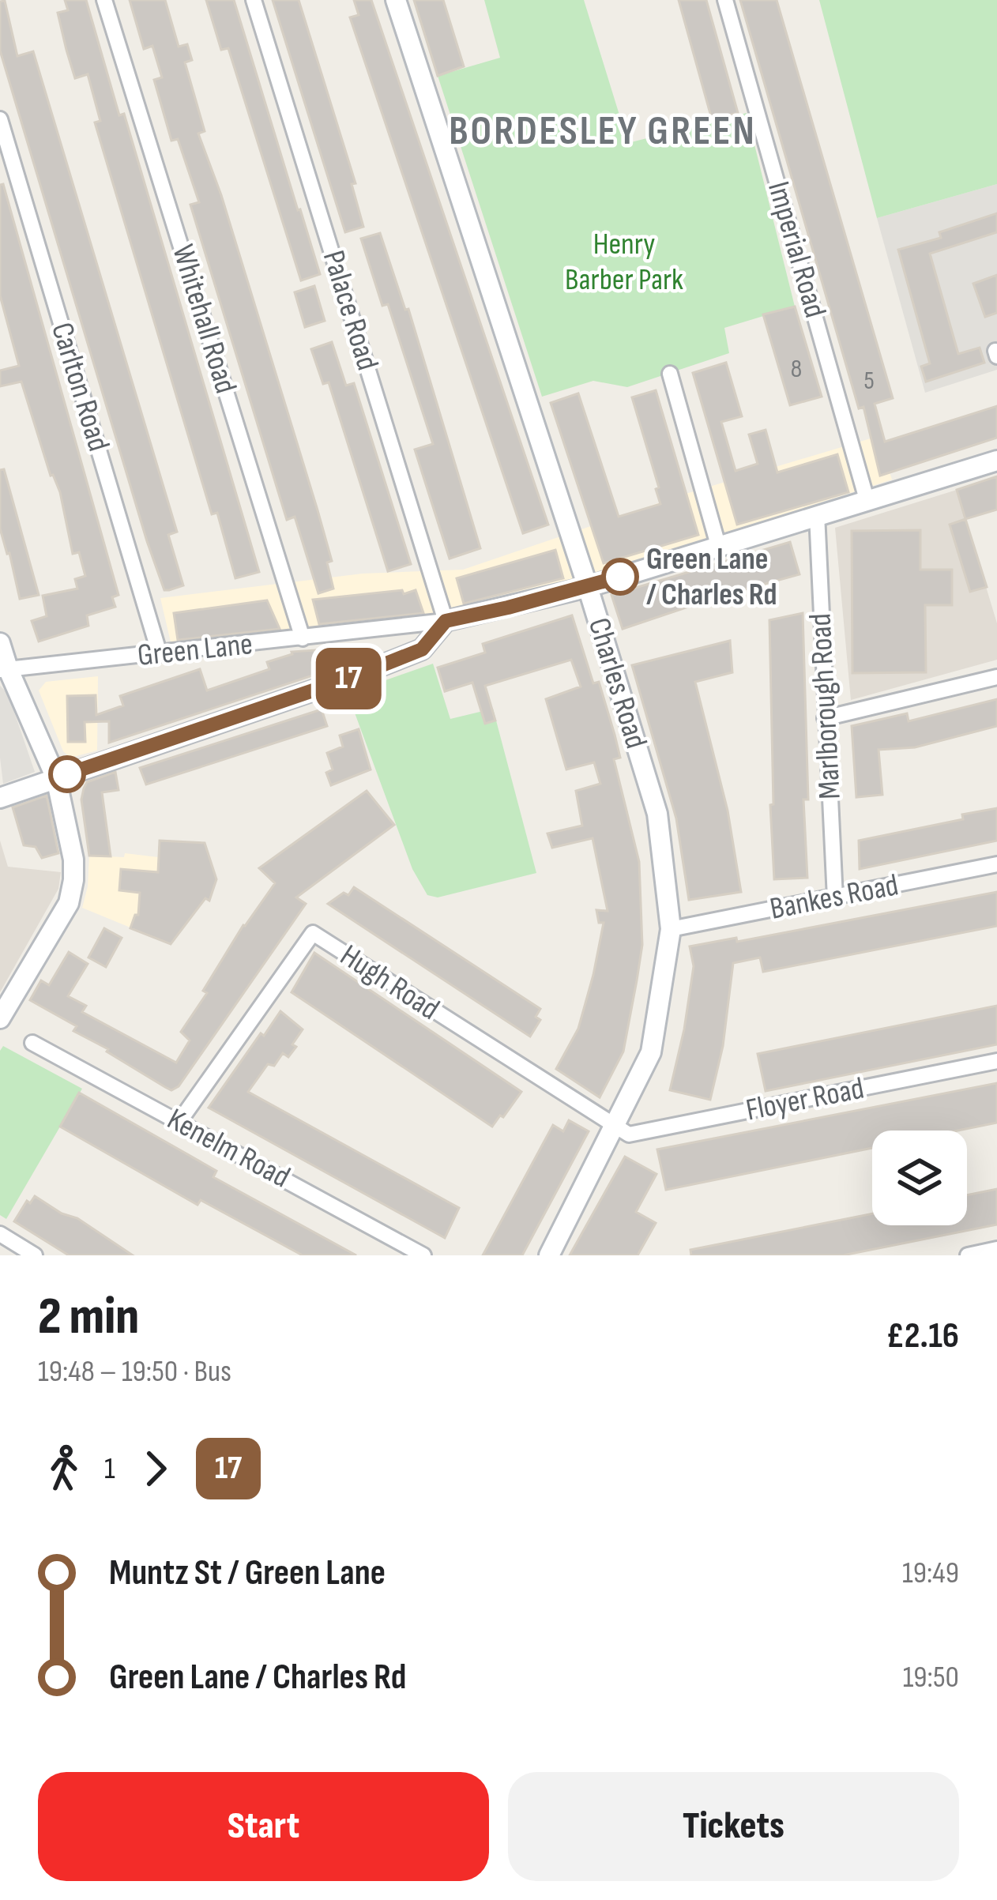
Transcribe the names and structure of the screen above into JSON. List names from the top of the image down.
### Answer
{
  "streets": {
    "street": [
      "Imperial Road",
      "Palace Road",
      "Whitehall Road",
      "Carlton Road",
      "Green Lane",
      "Charles Road",
      "Marlborough Road",
      "Bankes Road",
      "Hugh Road",
      "Floyer Road",
      "Kenelm Road"
    ]
  },
  "crossings": [
    ["Palace Road", "Green Lane"],
    ["Whitehall Road", "Green Lane"],
    ["Carlton Road", "Green Lane"],
    ["Charles Road", "Bankes Road"],
    ["Charles Road", "Hugh Road"],
    ["Charles Road", "Floyer Road"],
    ["Marlborough Road", "Bankes Road"],
    ["Hugh Road", "Floyer Road"],
    ["Hugh Road", "Kenelm Road"]
  ],
  "districts": ["BORDESLEY GREEN"],
  "parks": ["Henry Barber Park"],
  "places": ["Green Lane / Charles Rd"],
  "lines": ["bus line 17"],
  "house_numbers": ["8", "5"],
  "page": {
    "on_map": "17",
    "heading": ["2 min", "19:48 – 19:50 · Bus", "£2.16"],
    "legs": ["1", "17"],
    "list": [
      {
        "name": "Muntz St / Green Lane",
        "value": "19:49"
      },
      {
        "name": "Green Lane / Charles Rd",
        "value": "19:50"
      }
    ],
    "buttons": ["Start", "Tickets"]
  }
}
